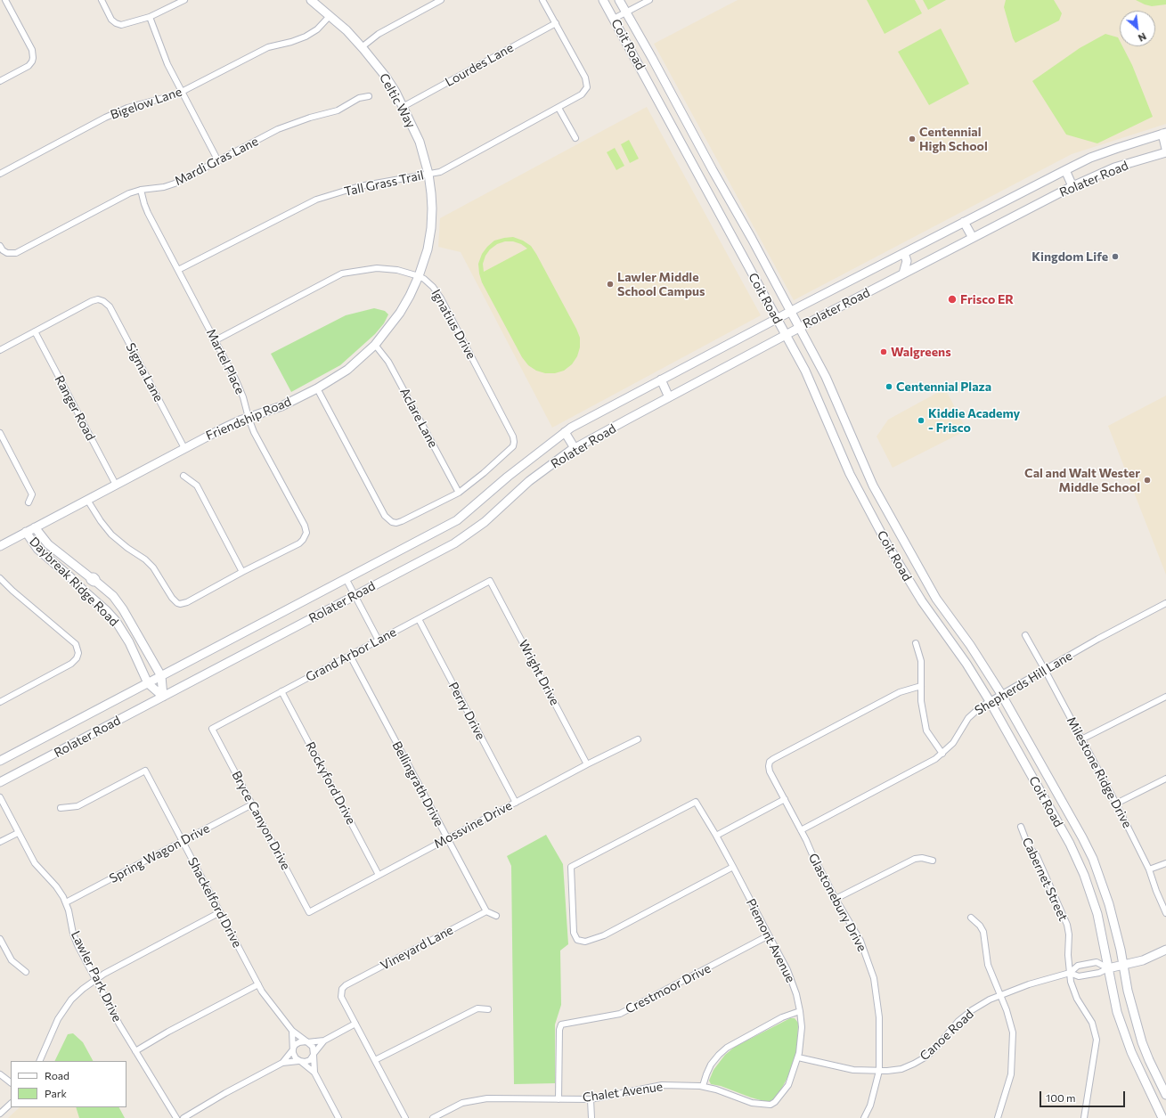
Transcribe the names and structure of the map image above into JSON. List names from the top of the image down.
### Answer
{
  "streets": {
    "main road": [
      "Coit Road",
      "Celtic Way",
      "Rolater Road",
      "Friendship Road",
      "Daybreak Ridge Road",
      "Canoe Road"
    ],
    "street": [
      "Lourdes Lane",
      "Bigelow Lane",
      "Mardi Gras Lane",
      "Tall Grass Trail",
      "Ignatius Drive",
      "Martel Place",
      "Sigma Lane",
      "Ranger Road",
      "Aclare Lane",
      "Grand Arbor Lane",
      "Wright Drive",
      "Shepherds Hill Lane",
      "Perry Drive",
      "Milestone Ridge Drive",
      "Rockyford Drive",
      "Bellingrath Drive",
      "Bryce Canyon Drive",
      "Mossvine Drive",
      "Spring Wagon Drive",
      "Cabernet Street",
      "Shackelford Drive",
      "Glastonebury Drive",
      "Piemont Avenue",
      "Vineyard Lane",
      "Lawler Park Drive",
      "Crestmoor Drive",
      "Chalet Avenue"
    ]
  },
  "crossings": [
    ["Coit Road", "Rolater Road"],
    ["Coit Road", "Shepherds Hill Lane"],
    ["Coit Road", "Canoe Road"],
    ["Lourdes Lane", "Celtic Way"],
    ["Lourdes Lane", "Tall Grass Trail"],
    ["Celtic Way", "Bigelow Lane"],
    ["Celtic Way", "Tall Grass Trail"],
    ["Celtic Way", "Friendship Road"],
    ["Mardi Gras Lane", "Martel Place"],
    ["Rolater Road", "Daybreak Ridge Road"],
    ["Tall Grass Trail", "Martel Place"],
    ["Ignatius Drive", "Martel Place"],
    ["Ignatius Drive", "Aclare Lane"],
    ["Ignatius Drive", "Friendship Road"],
    ["Martel Place", "Friendship Road"],
    ["Sigma Lane", "Ranger Road"],
    ["Sigma Lane", "Friendship Road"],
    ["Ranger Road", "Friendship Road"],
    ["Aclare Lane", "Friendship Road"],
    ["Friendship Road", "Daybreak Ridge Road"],
    ["Grand Arbor Lane", "Wright Drive"],
    ["Grand Arbor Lane", "Perry Drive"],
    ["Grand Arbor Lane", "Rockyford Drive"],
    ["Grand Arbor Lane", "Bellingrath Drive"],
    ["Grand Arbor Lane", "Bryce Canyon Drive"],
    ["Wright Drive", "Mossvine Drive"],
    ["Shepherds Hill Lane", "Milestone Ridge Drive"],
    ["Shepherds Hill Lane", "Glastonebury Drive"],
    ["Perry Drive", "Mossvine Drive"],
    ["Rockyford Drive", "Mossvine Drive"],
    ["Bellingrath Drive", "Mossvine Drive"],
    ["Bellingrath Drive", "Vineyard Lane"],
    ["Bryce Canyon Drive", "Mossvine Drive"],
    ["Bryce Canyon Drive", "Spring Wagon Drive"],
    ["Spring Wagon Drive", "Shackelford Drive"],
    ["Spring Wagon Drive", "Lawler Park Drive"],
    ["Cabernet Street", "Canoe Road"],
    ["Glastonebury Drive", "Canoe Road"],
    ["Piemont Avenue", "Crestmoor Drive"],
    ["Piemont Avenue", "Canoe Road"],
    ["Piemont Avenue", "Chalet Avenue"],
    ["Crestmoor Drive", "Chalet Avenue"]
  ],
  "places": [
    "Centennial High School",
    "Kingdom Life",
    "Lawler Middle School Campus",
    "Frisco ER",
    "Walgreens",
    "Centennial Plaza",
    "Kiddie Academy - Frisco",
    "Cal and Walt Wester Middle School"
  ],
  "legend": ["Road", "Park"],
  "scale_bar": "100 m",
  "north": "bottom right"
}
